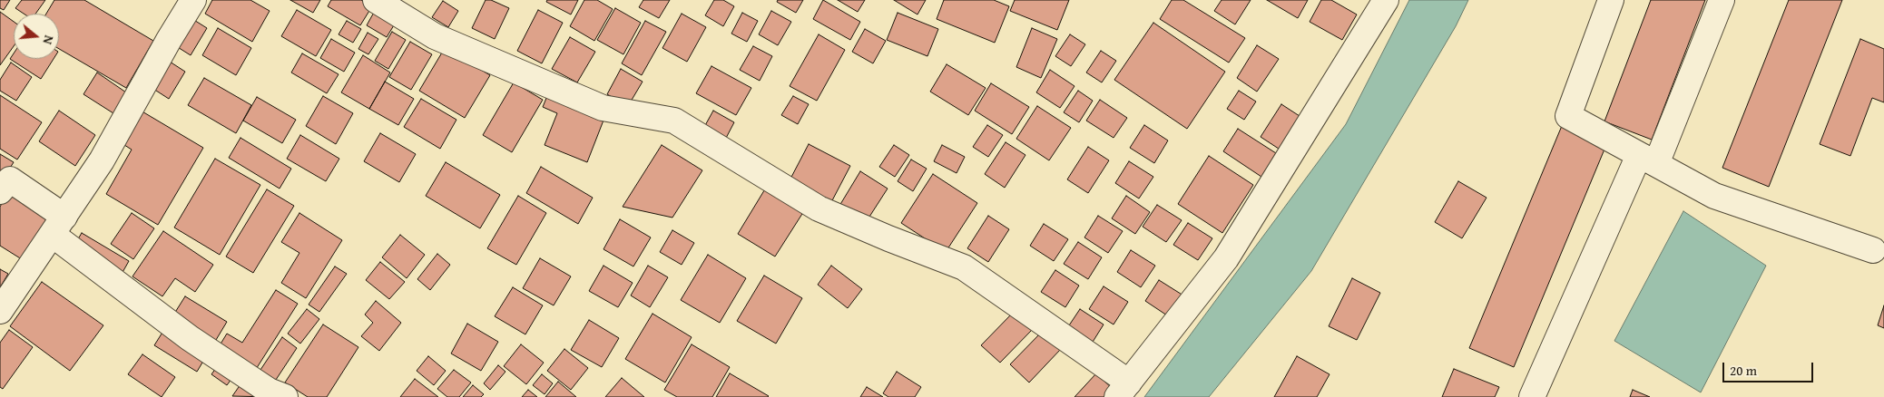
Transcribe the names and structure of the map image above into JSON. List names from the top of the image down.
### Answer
{
  "scale_bar": "20 m",
  "north": "right"
}
